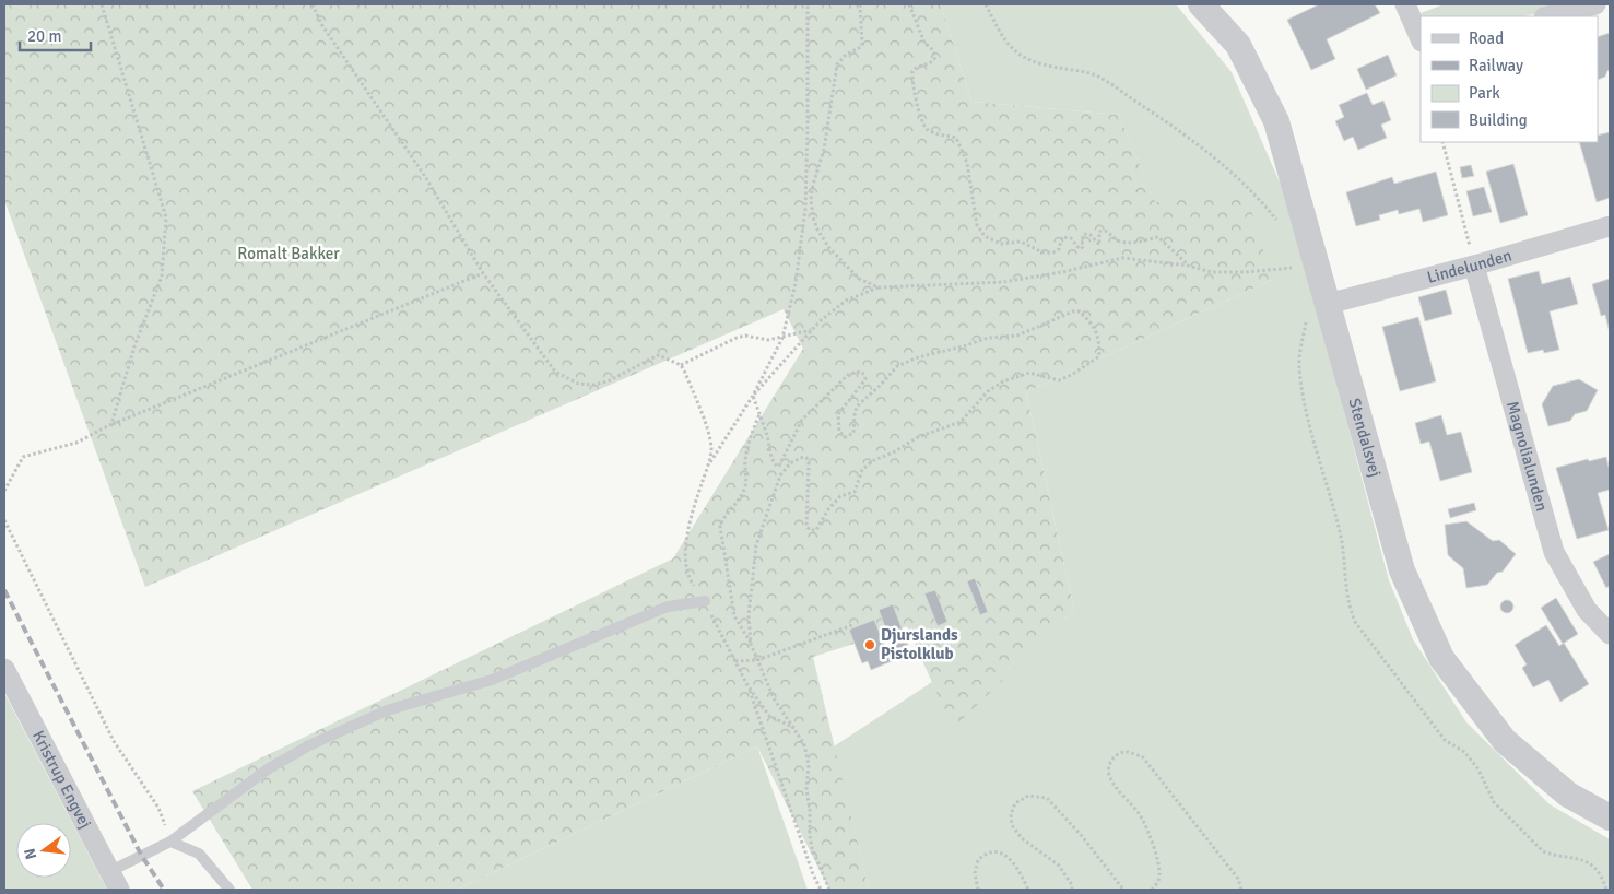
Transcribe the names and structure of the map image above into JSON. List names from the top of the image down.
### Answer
{
  "streets": {
    "street": [
      "Lindelunden",
      "Stendalsvej",
      "Magnolialunden",
      "Kristrup Engvej"
    ]
  },
  "crossings": [
    ["Lindelunden", "Stendalsvej"],
    ["Lindelunden", "Magnolialunden"]
  ],
  "parks": ["Romalt Bakker"],
  "places": ["Djurslands Pistolklub"],
  "legend": [
    "Road",
    "Railway",
    "Park",
    "Building"
  ],
  "scale_bar": "20 m",
  "north": "left"
}
